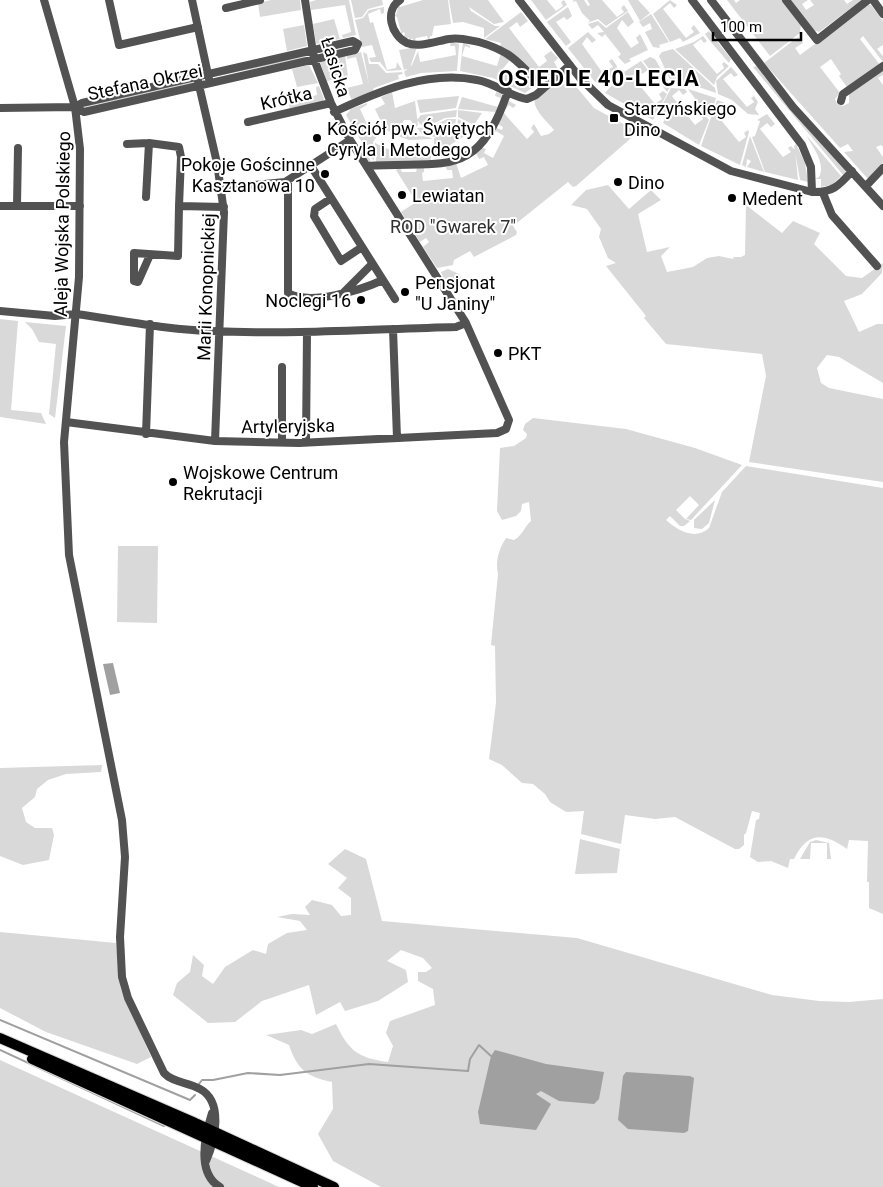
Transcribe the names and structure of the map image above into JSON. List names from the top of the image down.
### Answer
{
  "streets": {
    "street": [
      "Łasicka",
      "Stefana Okrzei",
      "Krótka",
      "Aleja Wojska Polskiego",
      "Marii Konopnickiej",
      "Artyleryjska"
    ]
  },
  "crossings": [
    ["Łasicka", "Stefana Okrzei"],
    ["Łasicka", "Krótka"],
    ["Łasicka", "Artyleryjska"],
    ["Stefana Okrzei", "Aleja Wojska Polskiego"],
    ["Stefana Okrzei", "Marii Konopnickiej"],
    ["Aleja Wojska Polskiego", "Artyleryjska"],
    ["Marii Konopnickiej", "Artyleryjska"]
  ],
  "districts": ["OSIEDLE 40-LECIA"],
  "parks": ["ROD \"Gwarek 7\""],
  "places": {
    "transit": ["Starzyńskiego Dino"],
    "other": [
      "Kościół pw. Świętych Cyryla i Metodego",
      "Pokoje Gościnne Kasztanowa 10",
      "Dino",
      "Lewiatan",
      "Medent",
      "Pensjonat \"U Janiny\"",
      "Noclegi 16",
      "PKT",
      "Wojskowe Centrum Rekrutacji"
    ]
  },
  "scale_bar": "100 m"
}
